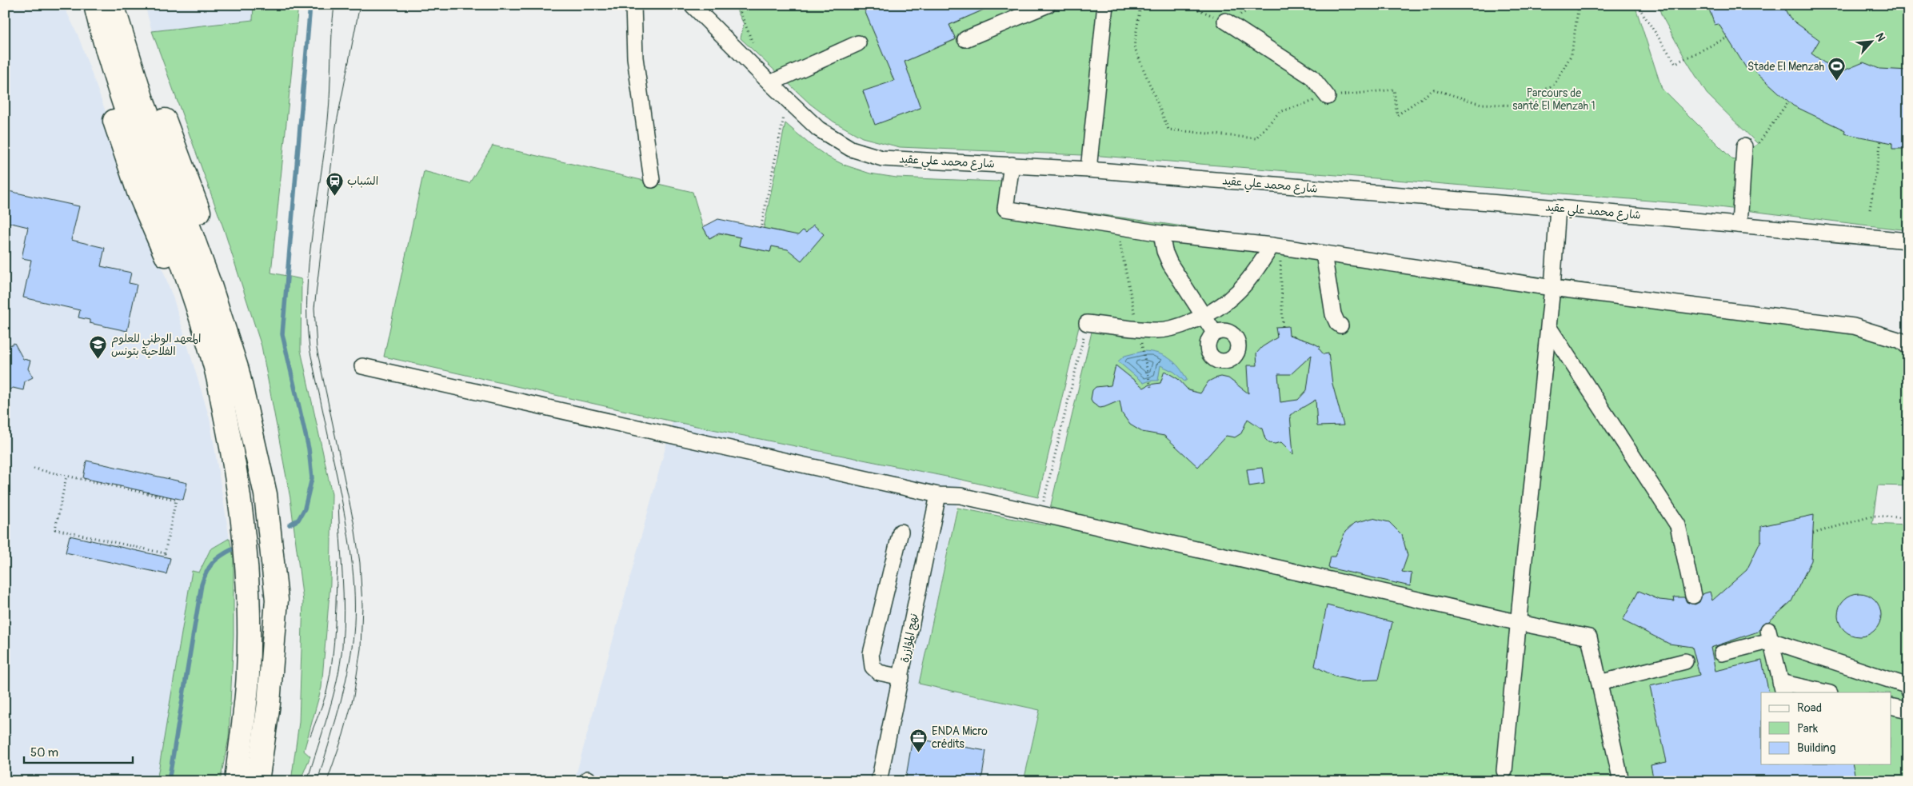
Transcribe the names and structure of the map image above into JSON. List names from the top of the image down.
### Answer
{
  "streets": {
    "street": ["شارع محمد علي عقيد", "نهج المؤازرة"]
  },
  "parks": ["Parcours de santé El Menzah 1"],
  "places": {
    "sports": ["Stade El Menzah"],
    "station": ["الشباب"],
    "school or university": ["المعهد الوطني للعلوم الفلاحية بتونس"],
    "office": ["ENDA Micro crédits"]
  },
  "legend": ["Road", "Park", "Building"],
  "scale_bar": "50 m",
  "north": "top right"
}
